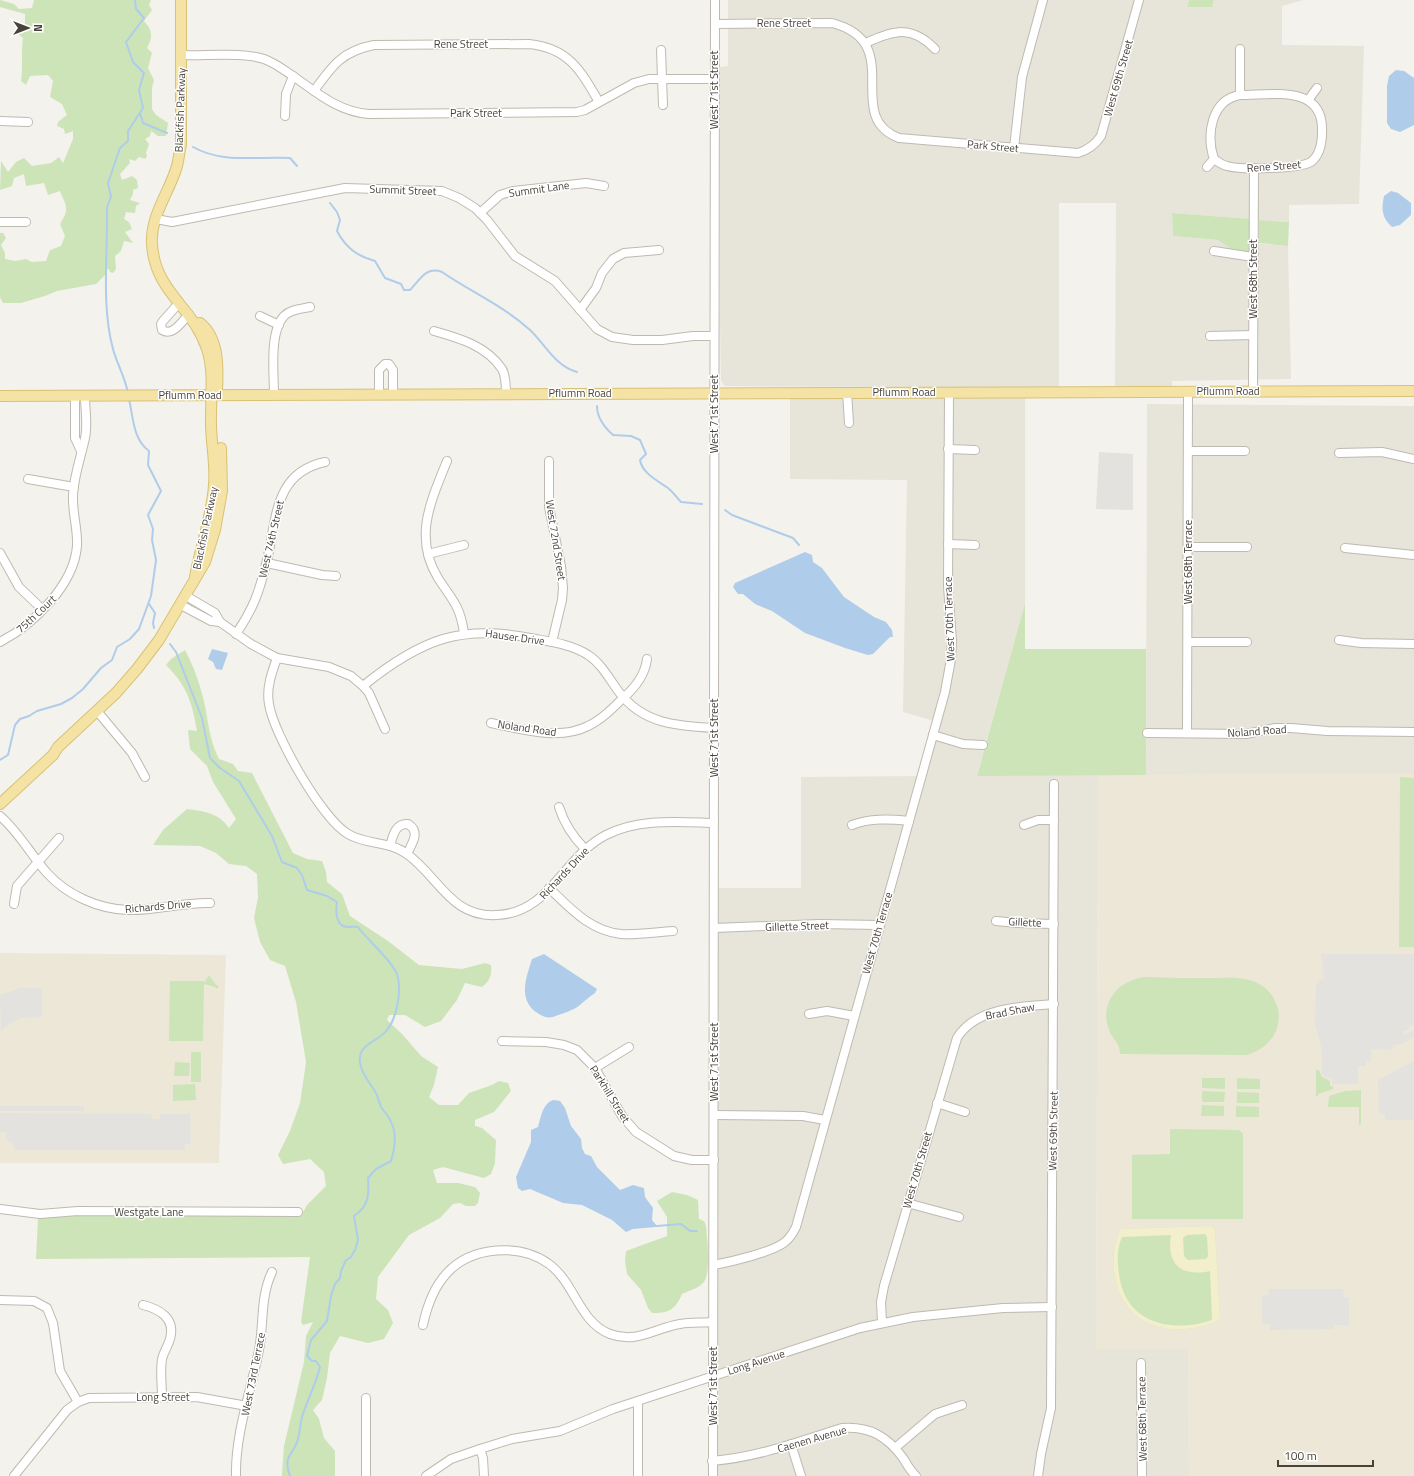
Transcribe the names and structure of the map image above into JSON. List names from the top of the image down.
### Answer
{
  "streets": {
    "main road": ["Blackfish Parkway", "Pflumm Road"],
    "street": [
      "Rene Street",
      "West 69th Street",
      "West 71st Street",
      "Park Street",
      "Summit Lane",
      "Summit Street",
      "West 68th Street",
      "West 74th Street",
      "West 72nd Street",
      "West 68th Terrace",
      "75th Court",
      "West 70th Terrace",
      "Hauser Drive",
      "Noland Road",
      "Richards Drive",
      "Gillette",
      "Gillette Street",
      "Brad Shaw",
      "Parkhill Street",
      "West 70th Street",
      "Westgate Lane",
      "Long Avenue",
      "West 73rd Terrace",
      "Long Street",
      "Caenen Avenue"
    ]
  },
  "crossings": [
    ["Rene Street", "West 71st Street"],
    ["Rene Street", "Park Street"],
    ["Rene Street", "West 68th Street"],
    ["West 69th Street", "Park Street"],
    ["West 69th Street", "Gillette"],
    ["West 69th Street", "Brad Shaw"],
    ["West 69th Street", "Long Avenue"],
    ["West 71st Street", "Park Street"],
    ["West 71st Street", "Summit Street"],
    ["West 71st Street", "Pflumm Road"],
    ["West 71st Street", "West 70th Terrace"],
    ["West 71st Street", "Hauser Drive"],
    ["West 71st Street", "Richards Drive"],
    ["West 71st Street", "Gillette Street"],
    ["West 71st Street", "Parkhill Street"],
    ["West 71st Street", "Long Avenue"],
    ["West 71st Street", "Caenen Avenue"],
    ["Blackfish Parkway", "Park Street"],
    ["Blackfish Parkway", "Summit Street"],
    ["Blackfish Parkway", "Pflumm Road"],
    ["Summit Lane", "Summit Street"],
    ["West 68th Street", "Pflumm Road"],
    ["Pflumm Road", "West 68th Terrace"],
    ["Pflumm Road", "75th Court"],
    ["Pflumm Road", "West 70th Terrace"],
    ["West 72nd Street", "Hauser Drive"],
    ["West 68th Terrace", "Noland Road"],
    ["West 70th Terrace", "Gillette Street"],
    ["Hauser Drive", "Noland Road"],
    ["Brad Shaw", "West 70th Street"],
    ["West 70th Street", "Long Avenue"],
    ["West 73rd Terrace", "Long Street"]
  ],
  "scale_bar": "100 m",
  "north": "right"
}
